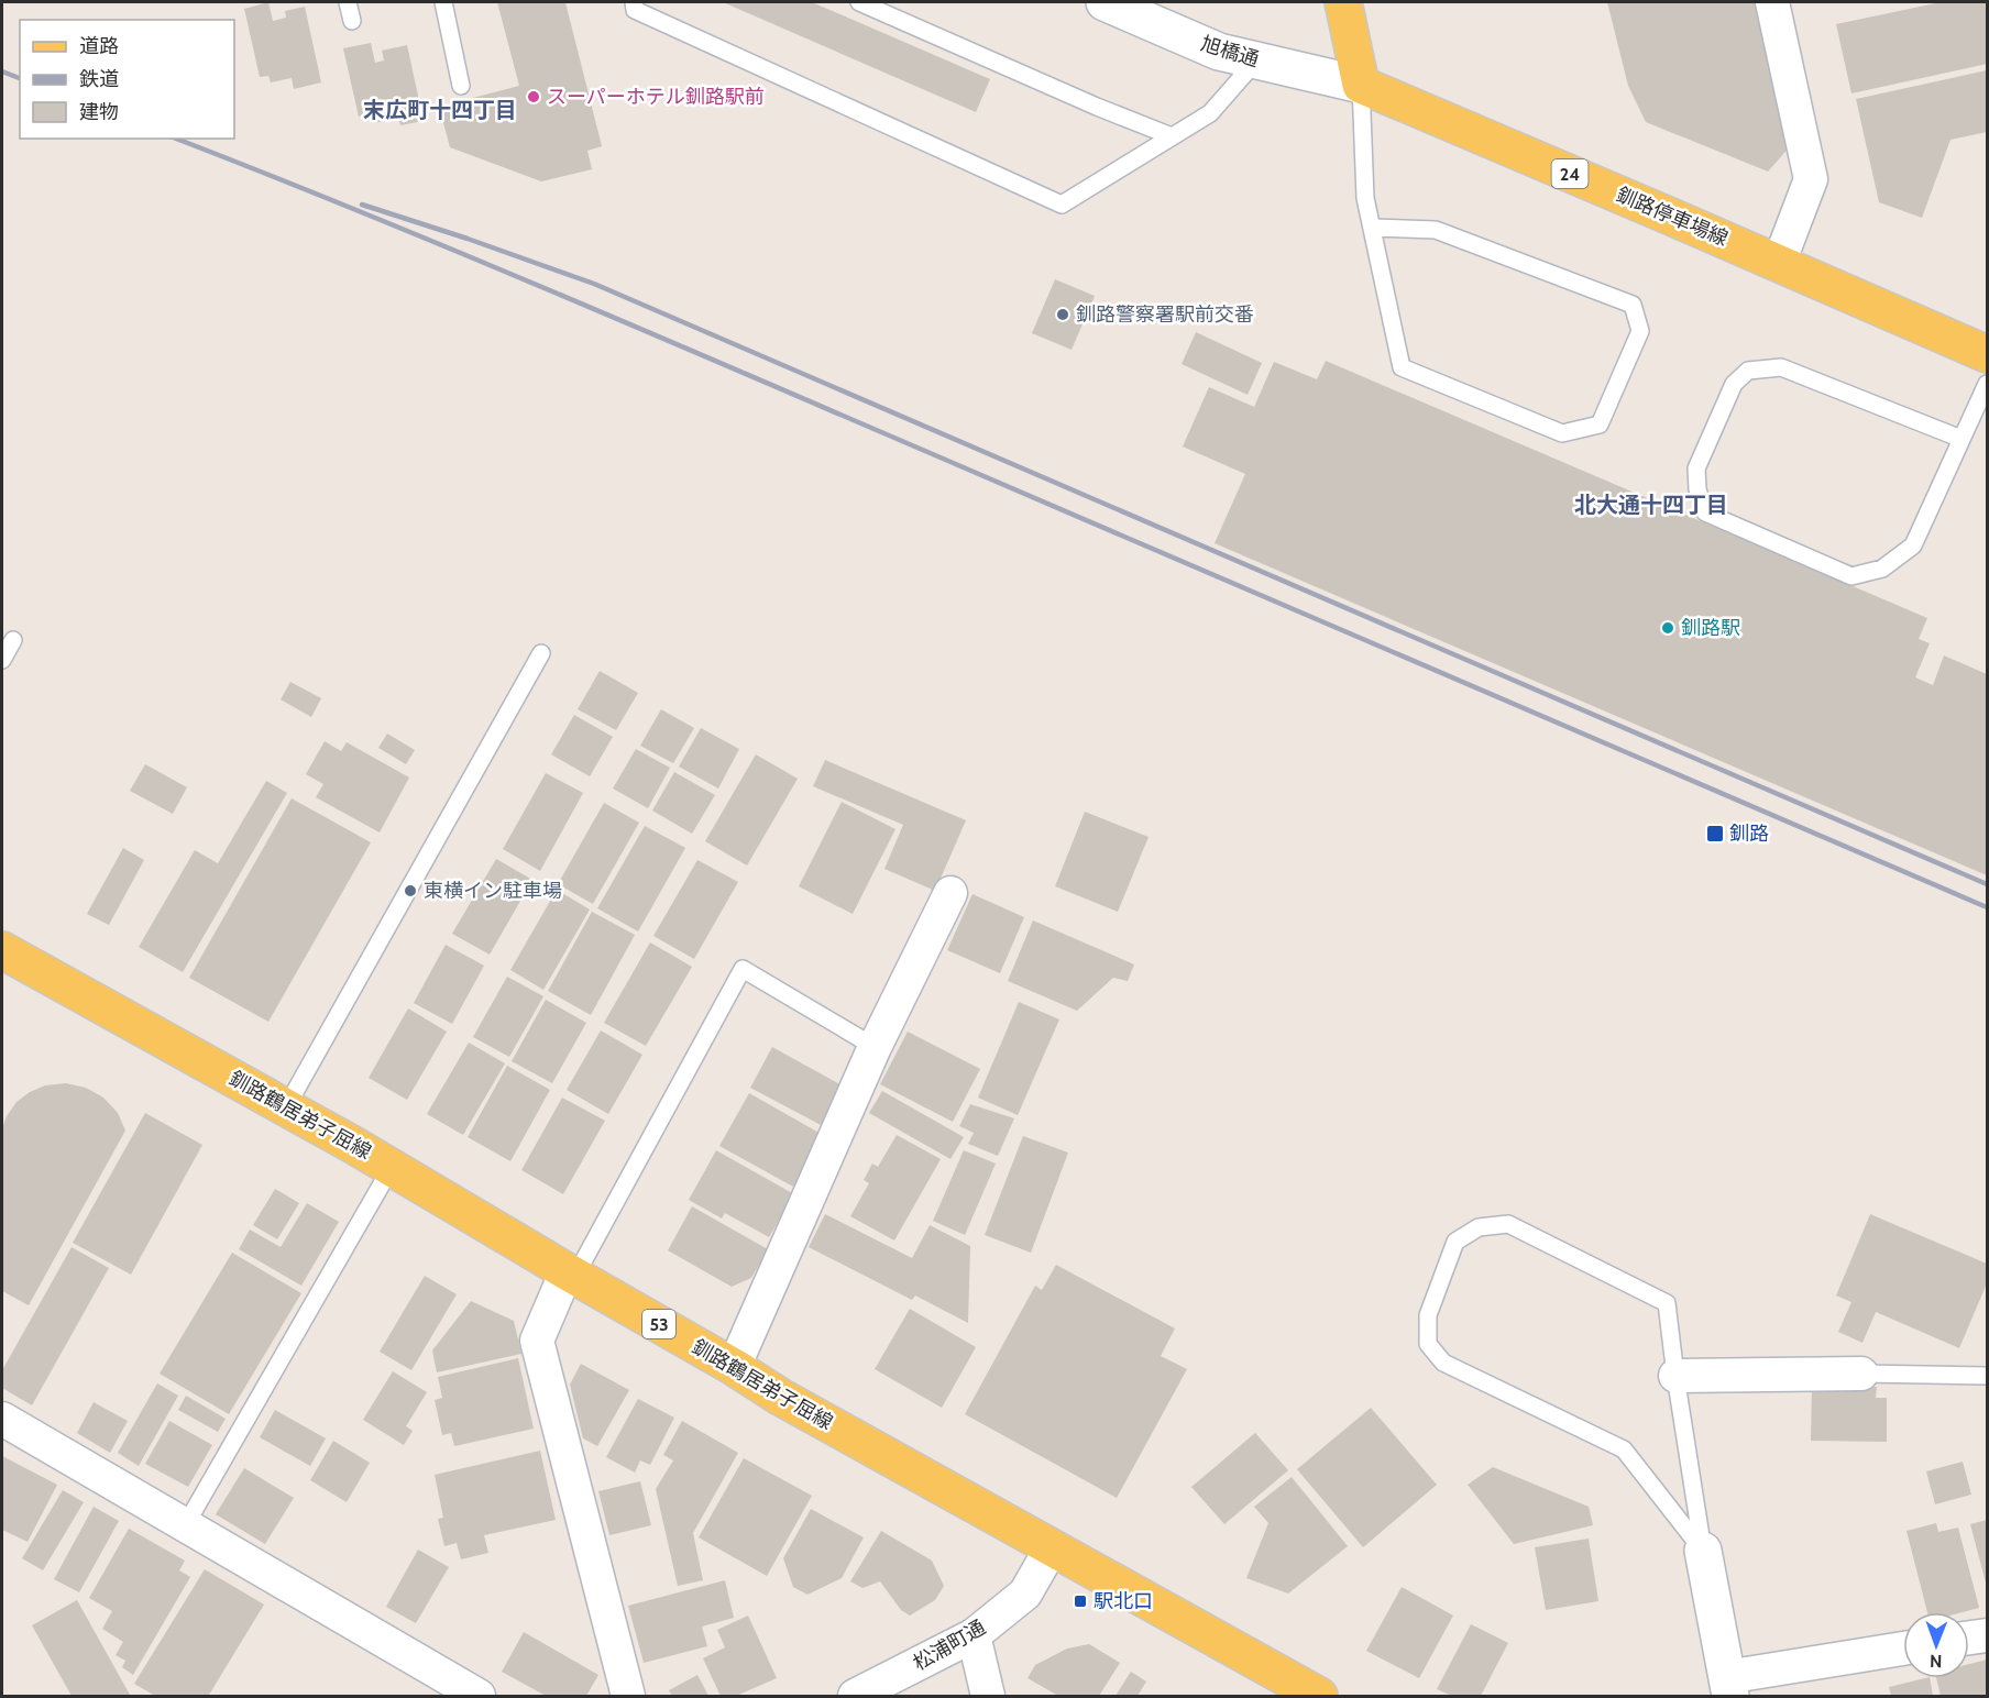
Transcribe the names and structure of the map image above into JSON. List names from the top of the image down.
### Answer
{
  "streets": {
    "main road": [
      "24",
      "釧路停車場線",
      "釧路鶴居弟子屈線",
      "53"
    ],
    "street": ["旭橋通", "松浦町通"]
  },
  "crossings": [
    ["旭橋通", "釧路停車場線"],
    ["釧路鶴居弟子屈線", "松浦町通"]
  ],
  "districts": ["末広町十四丁目", "北大通十四丁目"],
  "places": {
    "other": [
      "スーパーホテル釧路駅前",
      "釧路警察署駅前交番",
      "釧路駅",
      "東横イン駐車場"
    ],
    "transit": ["釧路", "駅北口"]
  },
  "legend": ["道路", "鉄道", "建物"],
  "north": "bottom"
}
